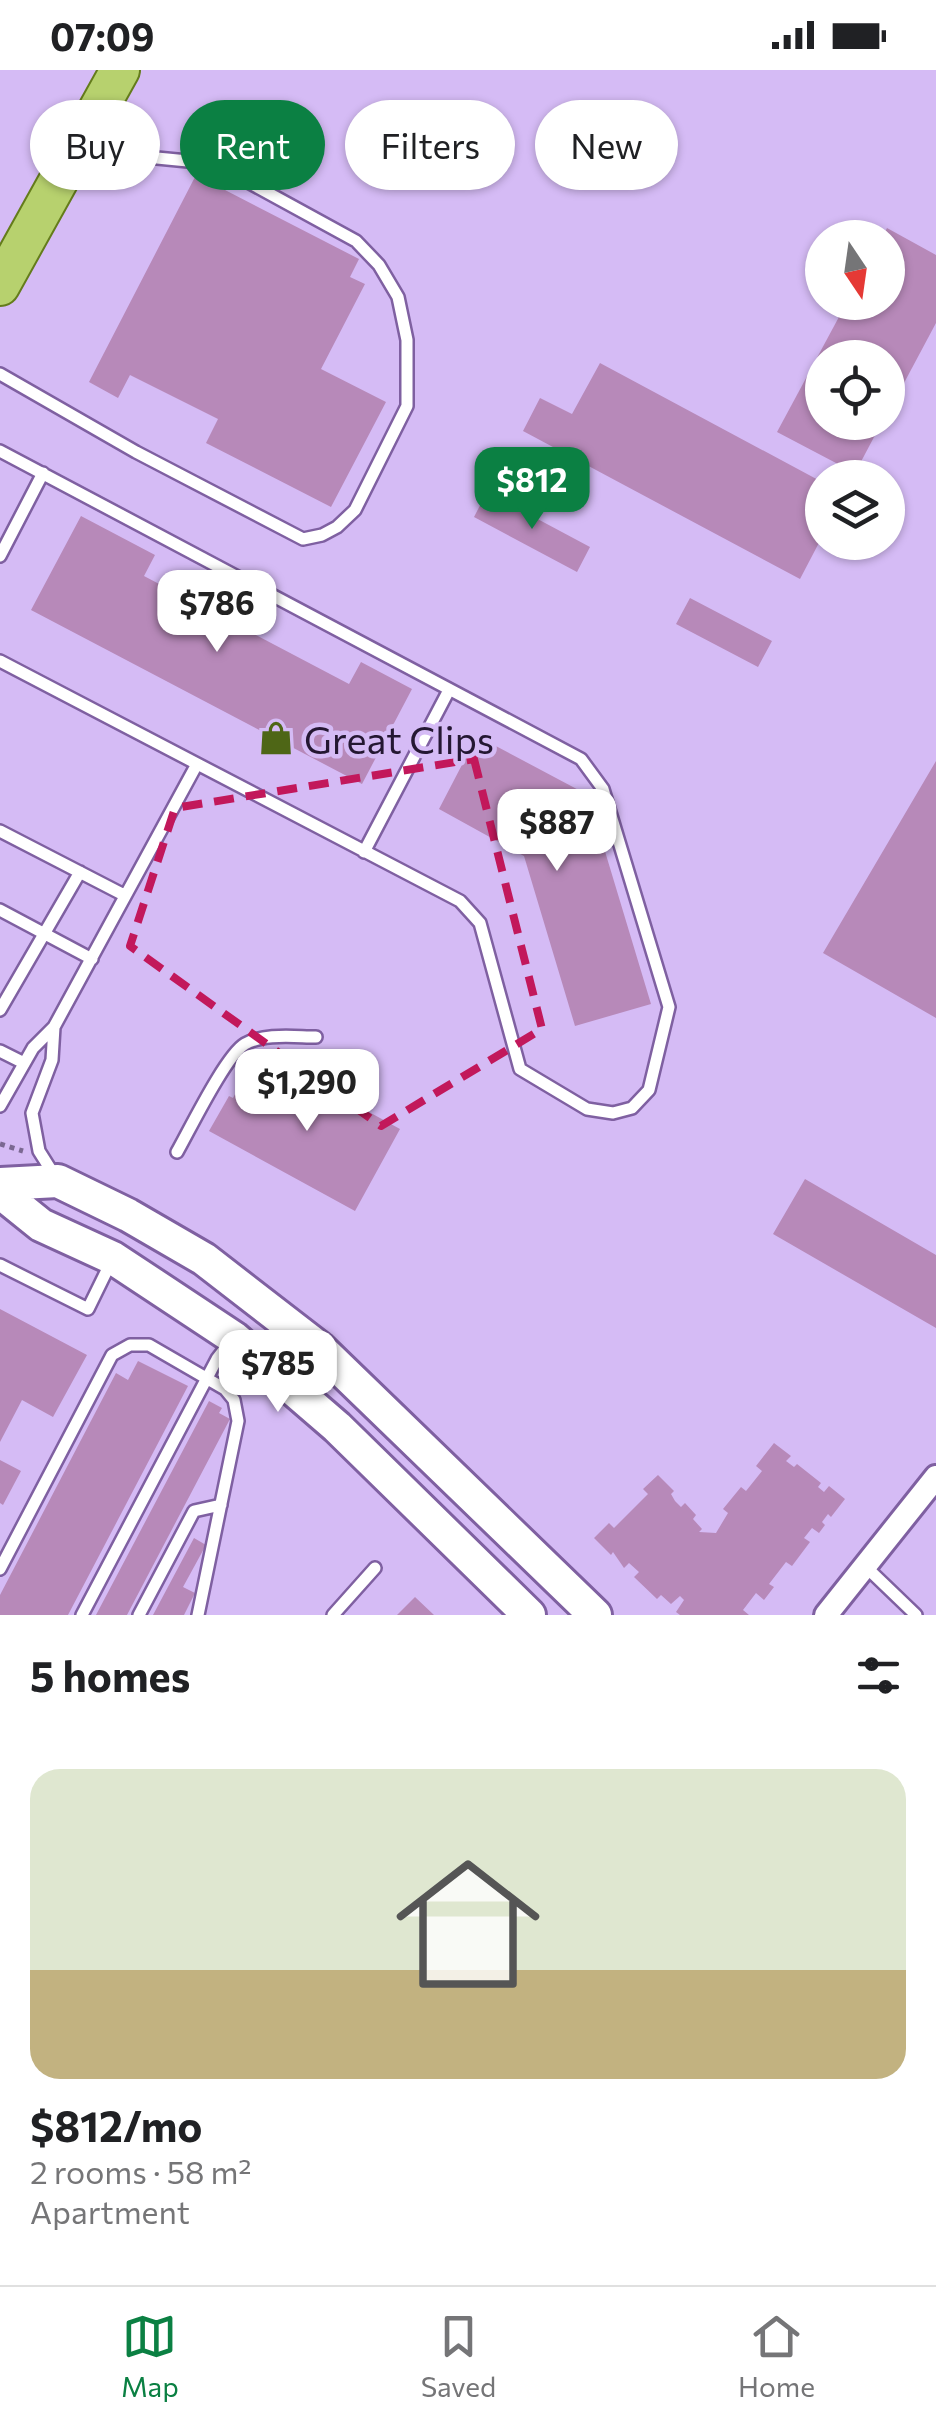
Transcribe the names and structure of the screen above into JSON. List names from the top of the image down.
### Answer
{
  "places": {
    "shop": ["Great Clips"]
  },
  "north": "bottom",
  "page": {
    "status": "07:09",
    "chip": [
      "Buy",
      "Rent",
      "Filters",
      "New"
    ],
    "price": [
      "$812",
      "$786",
      "$887",
      "$1,290",
      "$785"
    ],
    "heading": "5 homes",
    "list": [
      {
        "name": "$812/mo",
        "note": "2 rooms · 58 m² · Apartment"
      }
    ],
    "tabs": ["Map", "Saved", "Home"]
  }
}
